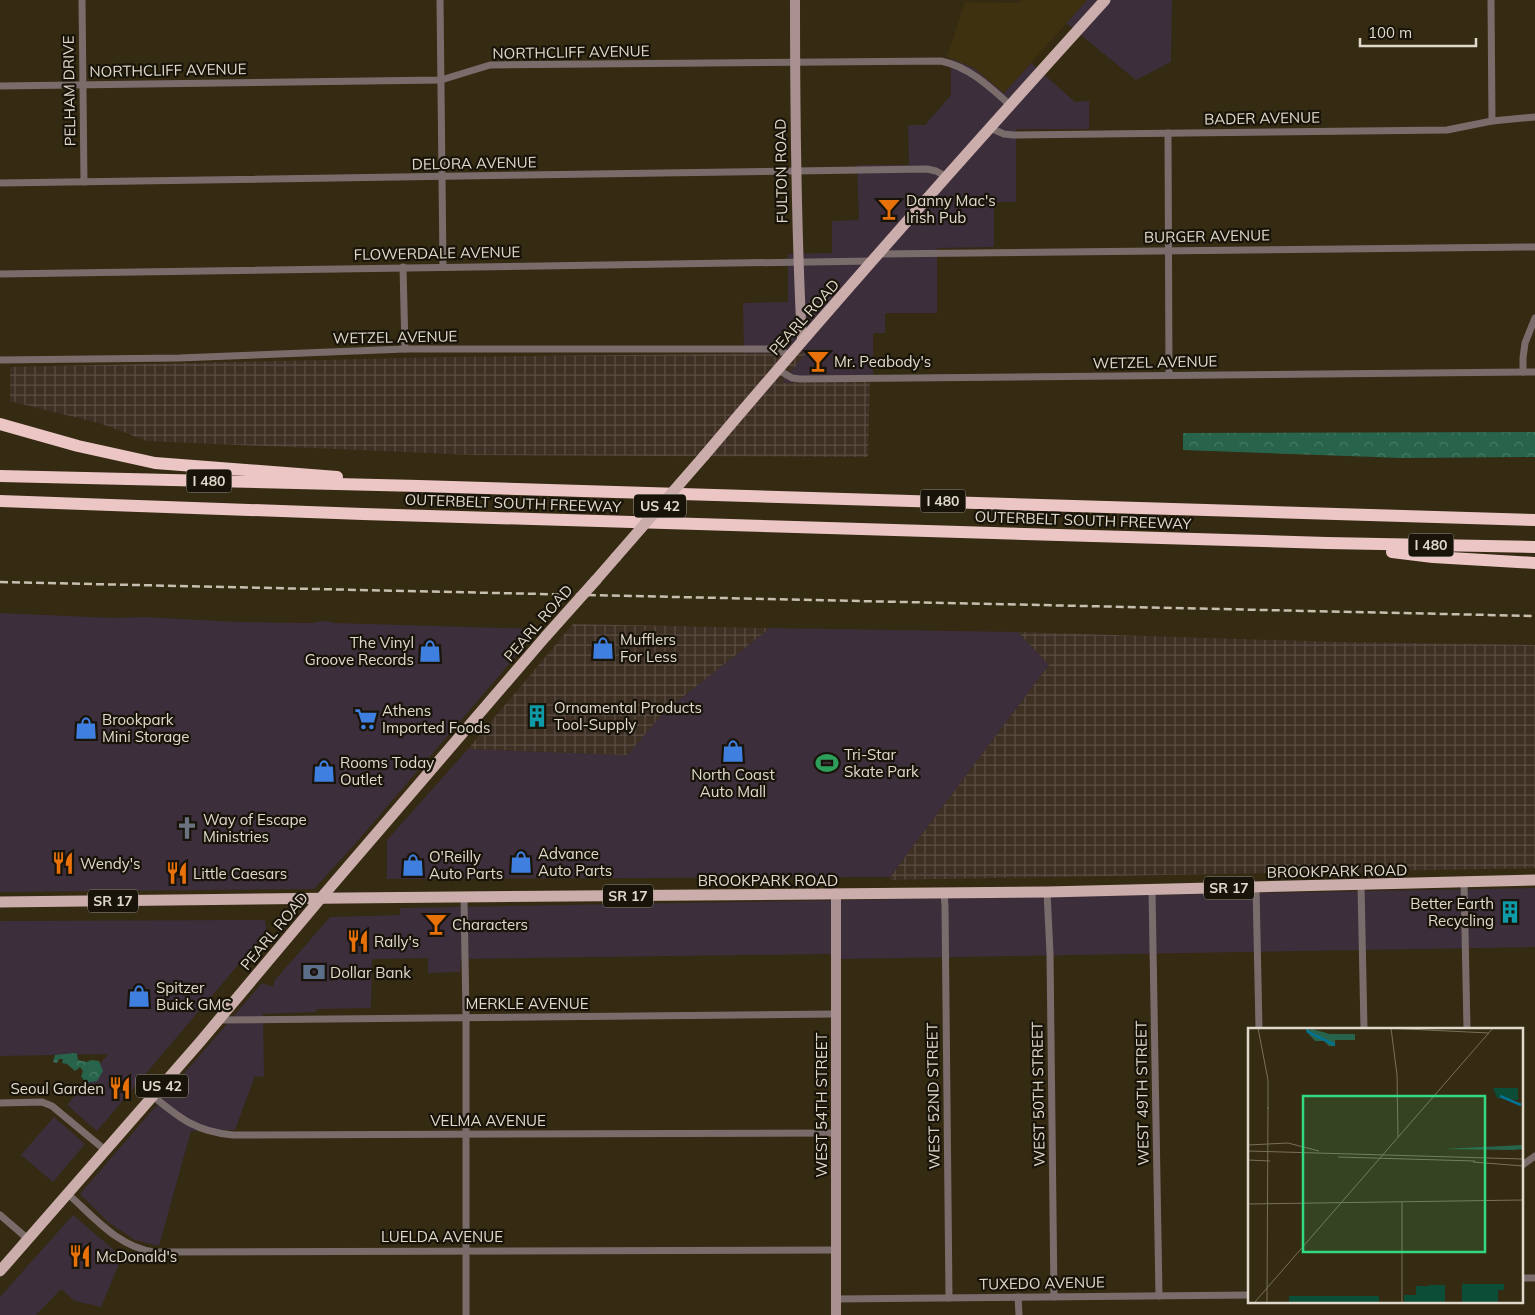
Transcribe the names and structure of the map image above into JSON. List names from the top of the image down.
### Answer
{
  "streets": {
    "highway": ["I 480", "OUTERBELT SOUTH FREEWAY"],
    "main road": [
      "PEARL ROAD",
      "US 42",
      "BROOKPARK ROAD",
      "SR 17"
    ],
    "street": [
      "NORTHCLIFF AVENUE",
      "PELHAM DRIVE",
      "BADER AVENUE",
      "DELORA AVENUE",
      "FULTON ROAD",
      "BURGER AVENUE",
      "FLOWERDALE AVENUE",
      "WETZEL AVENUE",
      "MERKLE AVENUE",
      "WEST 49TH STREET",
      "WEST 50TH STREET",
      "WEST 52ND STREET",
      "WEST 54TH STREET",
      "VELMA AVENUE",
      "LUELDA AVENUE",
      "TUXEDO AVENUE"
    ]
  },
  "crossings": [
    ["NORTHCLIFF AVENUE", "PELHAM DRIVE"],
    ["NORTHCLIFF AVENUE", "FULTON ROAD"],
    ["NORTHCLIFF AVENUE", "PEARL ROAD"],
    ["PELHAM DRIVE", "DELORA AVENUE"],
    ["BADER AVENUE", "PEARL ROAD"],
    ["DELORA AVENUE", "FULTON ROAD"],
    ["DELORA AVENUE", "PEARL ROAD"],
    ["FULTON ROAD", "FLOWERDALE AVENUE"],
    ["FULTON ROAD", "PEARL ROAD"],
    ["BURGER AVENUE", "FLOWERDALE AVENUE"],
    ["BURGER AVENUE", "PEARL ROAD"],
    ["FLOWERDALE AVENUE", "PEARL ROAD"],
    ["PEARL ROAD", "WETZEL AVENUE"],
    ["PEARL ROAD", "BROOKPARK ROAD"],
    ["PEARL ROAD", "MERKLE AVENUE"],
    ["PEARL ROAD", "VELMA AVENUE"],
    ["PEARL ROAD", "LUELDA AVENUE"],
    ["BROOKPARK ROAD", "WEST 49TH STREET"],
    ["BROOKPARK ROAD", "WEST 50TH STREET"],
    ["BROOKPARK ROAD", "WEST 52ND STREET"],
    ["BROOKPARK ROAD", "WEST 54TH STREET"],
    ["MERKLE AVENUE", "WEST 54TH STREET"],
    ["WEST 49TH STREET", "TUXEDO AVENUE"],
    ["WEST 50TH STREET", "TUXEDO AVENUE"],
    ["WEST 52ND STREET", "TUXEDO AVENUE"],
    ["WEST 54TH STREET", "VELMA AVENUE"],
    ["WEST 54TH STREET", "LUELDA AVENUE"],
    ["WEST 54TH STREET", "TUXEDO AVENUE"]
  ],
  "places": {
    "bar": ["Danny Mac's Irish Pub", "Mr. Peabody's", "Characters"],
    "shop": [
      "Mufflers For Less",
      "The Vinyl Groove Records",
      "Brookpark Mini Storage",
      "North Coast Auto Mall",
      "Rooms Today Outlet",
      "Advance Auto Parts",
      "O'Reilly Auto Parts",
      "Spitzer Buick GMC"
    ],
    "building": ["Ornamental Products Tool-Supply", "Better Earth Recycling"],
    "supermarket": ["Athens Imported Foods"],
    "sports": ["Tri-Star Skate Park"],
    "church": ["Way of Escape Ministries"],
    "restaurant": [
      "Wendy's",
      "Little Caesars",
      "Rally's",
      "Seoul Garden",
      "McDonald's"
    ],
    "bank": ["Dollar Bank"]
  },
  "scale_bar": "100 m"
}
